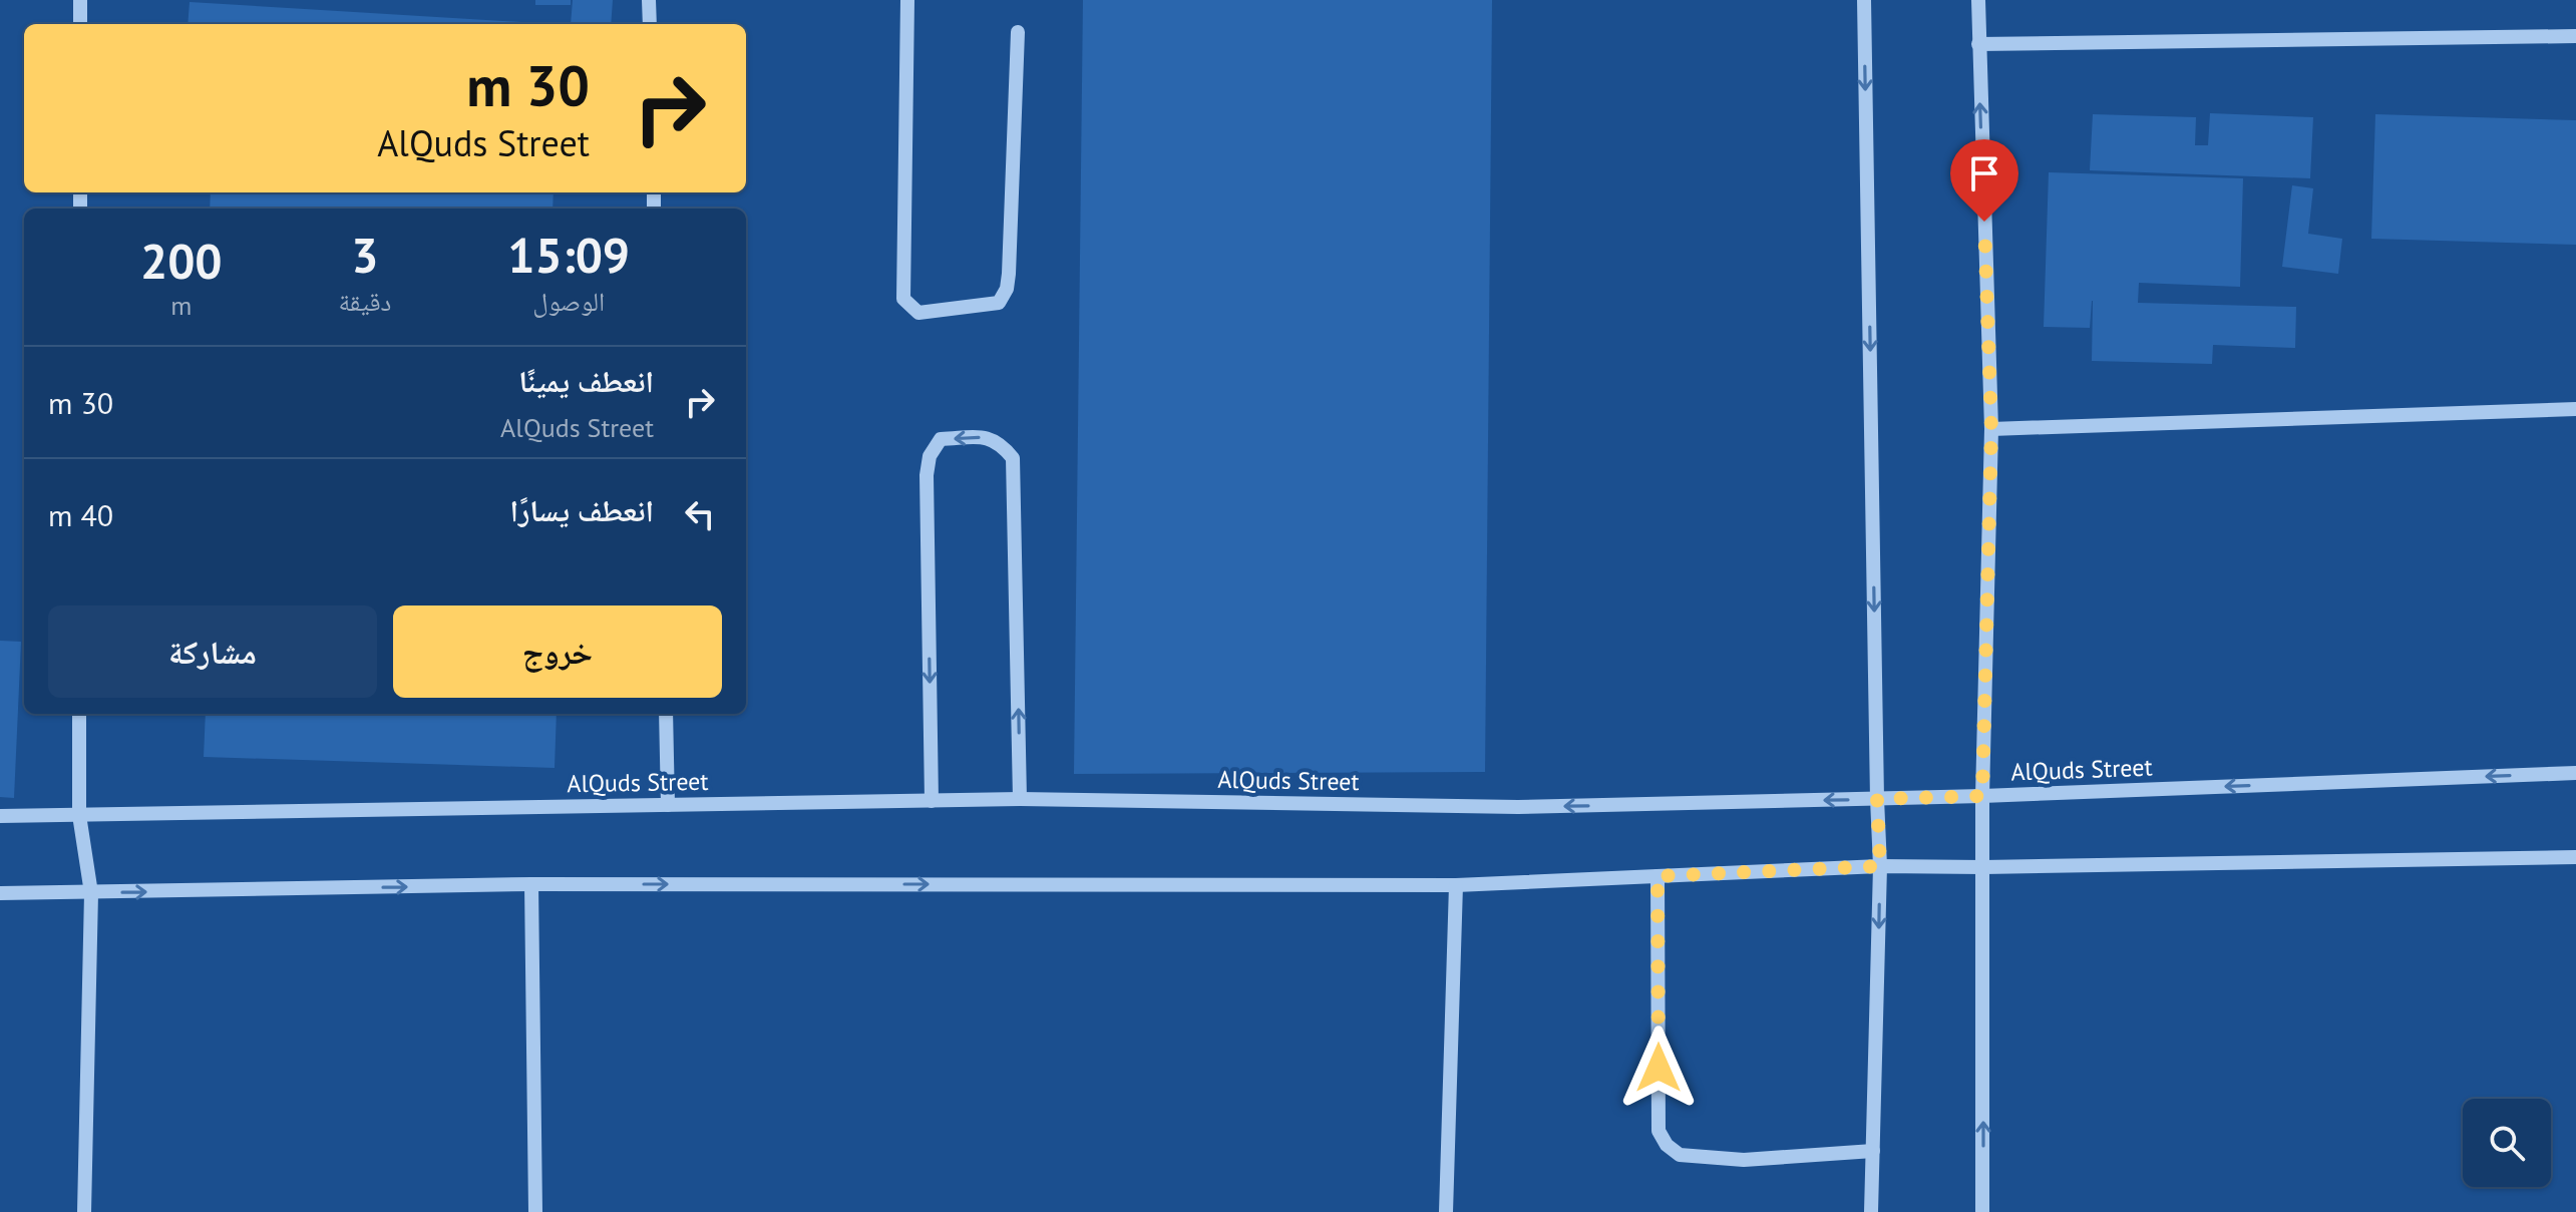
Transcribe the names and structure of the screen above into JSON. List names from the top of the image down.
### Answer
{
  "streets": {
    "street": ["AlQuds Street"]
  },
  "page": {
    "turn": ["30 m", "AlQuds Street"],
    "eta": [
      "15:09",
      "الوصول",
      "3",
      "دقيقة",
      "200",
      "m"
    ],
    "list": [
      {
        "name": "انعطف يمينًا",
        "note": "AlQuds Street",
        "value": "30 m"
      },
      {
        "name": "انعطف يسارًا",
        "value": "40 m"
      }
    ],
    "buttons": ["خروج", "مشاركة"]
  }
}
